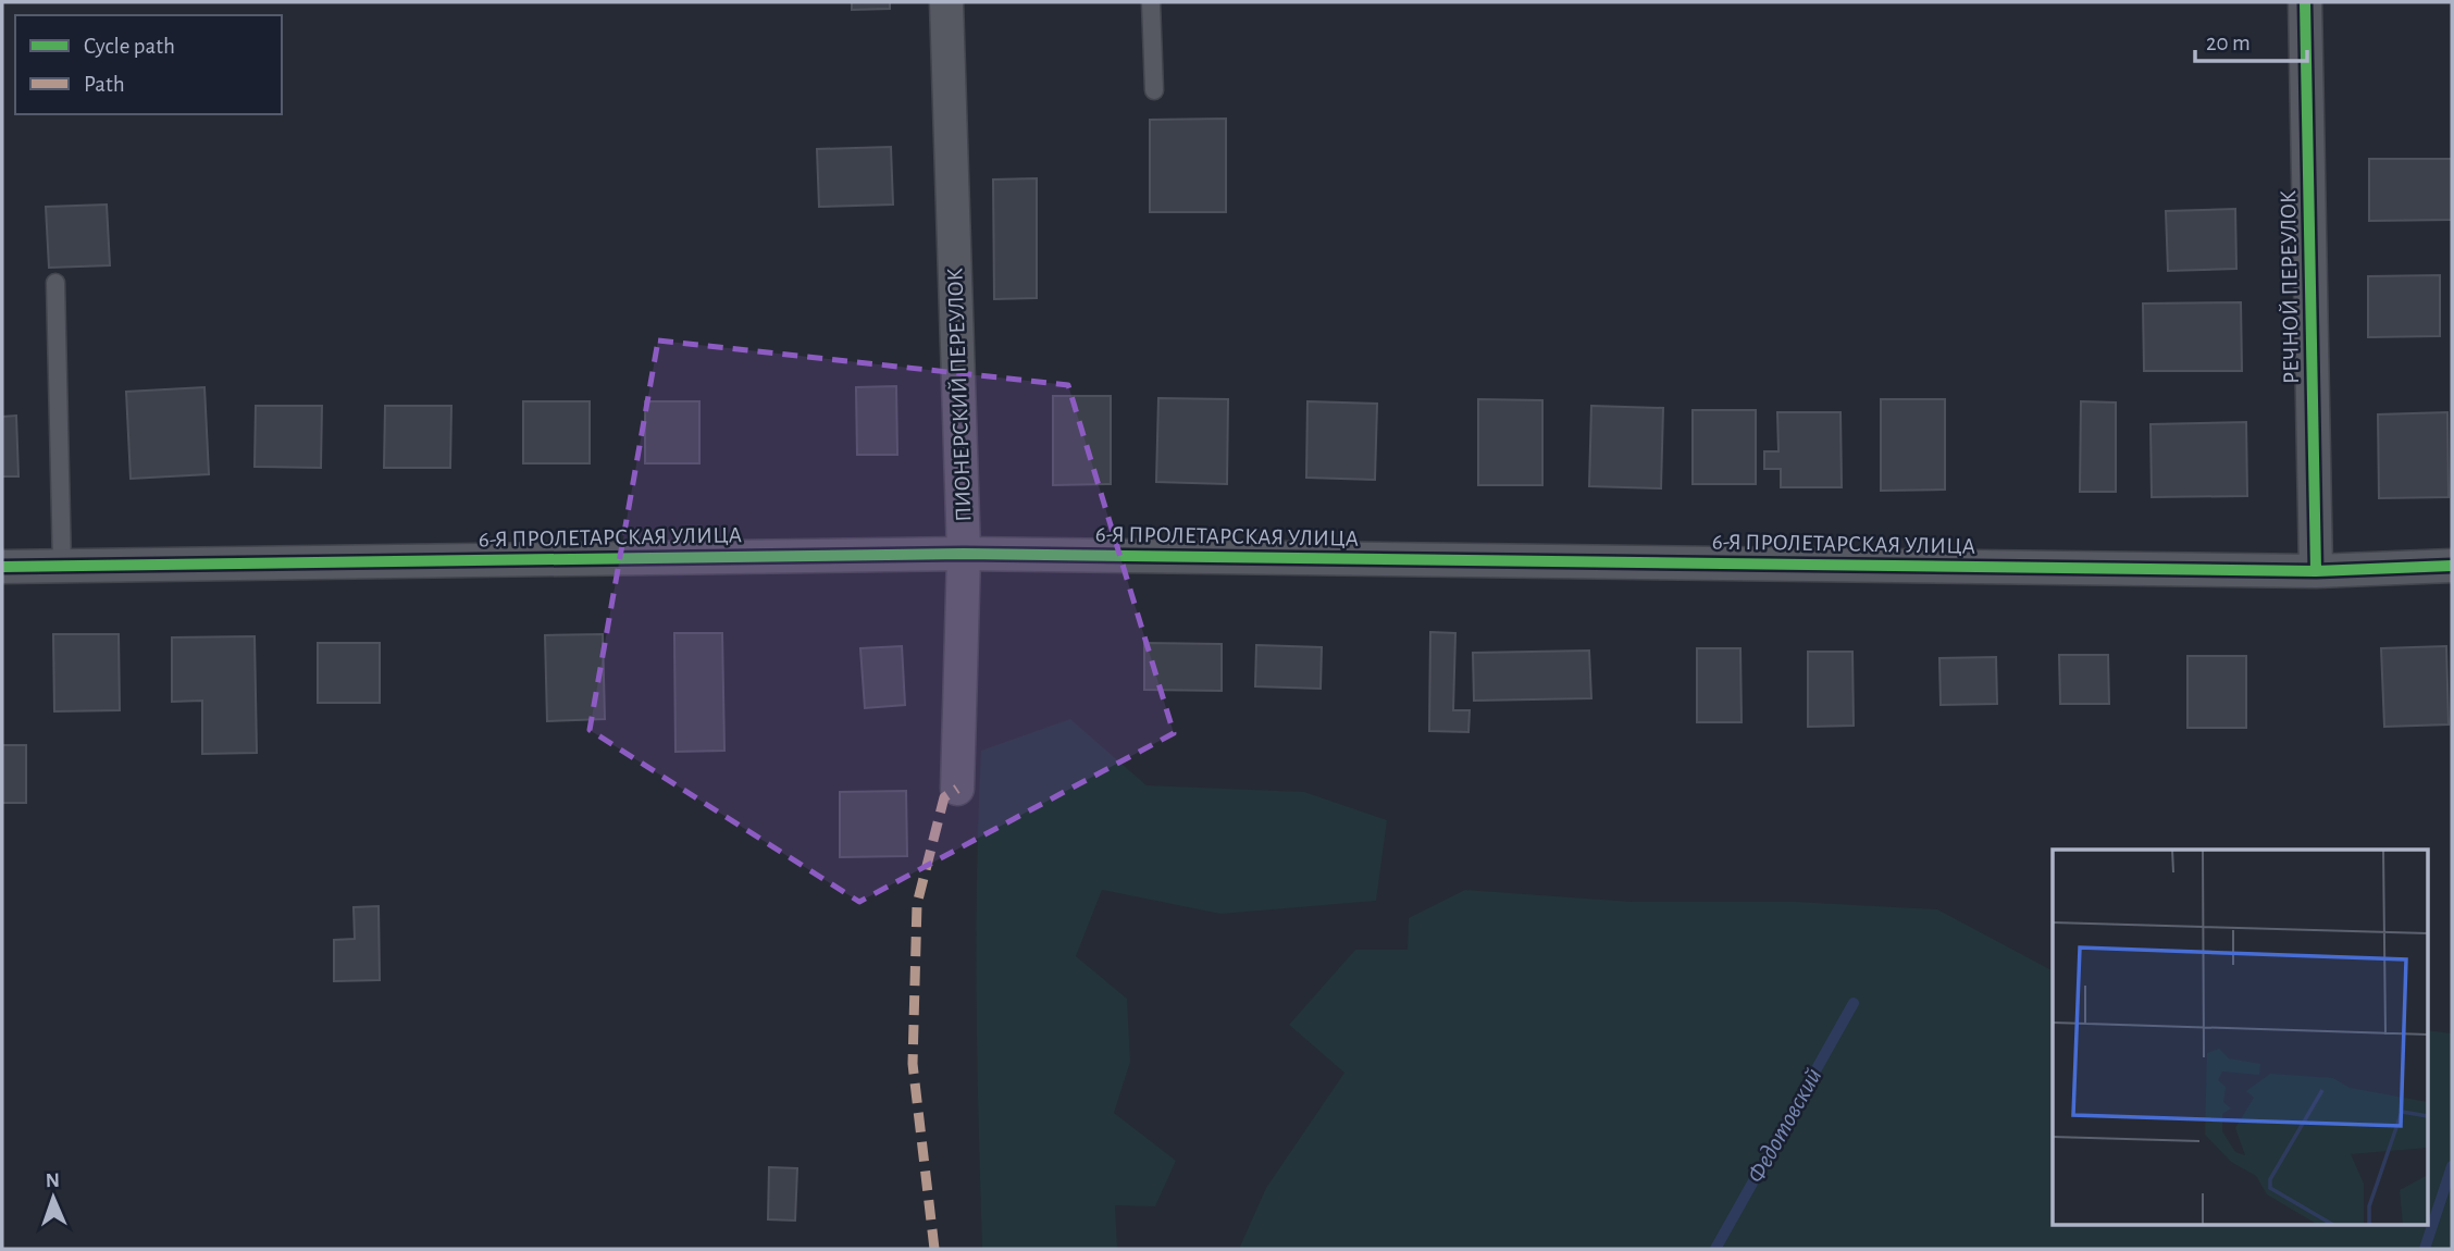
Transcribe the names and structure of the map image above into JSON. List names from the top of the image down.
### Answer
{
  "streets": {
    "street": ["РЕЧНОЙ ПЕРЕУЛОК", "ПИОНЕРСКИЙ ПЕРЕУЛОК", "6-Я ПРОЛЕТАРСКАЯ УЛИЦА"]
  },
  "crossings": [
    ["РЕЧНОЙ ПЕРЕУЛОК", "6-Я ПРОЛЕТАРСКАЯ УЛИЦА"],
    ["ПИОНЕРСКИЙ ПЕРЕУЛОК", "6-Я ПРОЛЕТАРСКАЯ УЛИЦА"]
  ],
  "water": ["Федотовский"],
  "legend": ["Cycle path", "Path"],
  "scale_bar": "20 m",
  "north": "top"
}
